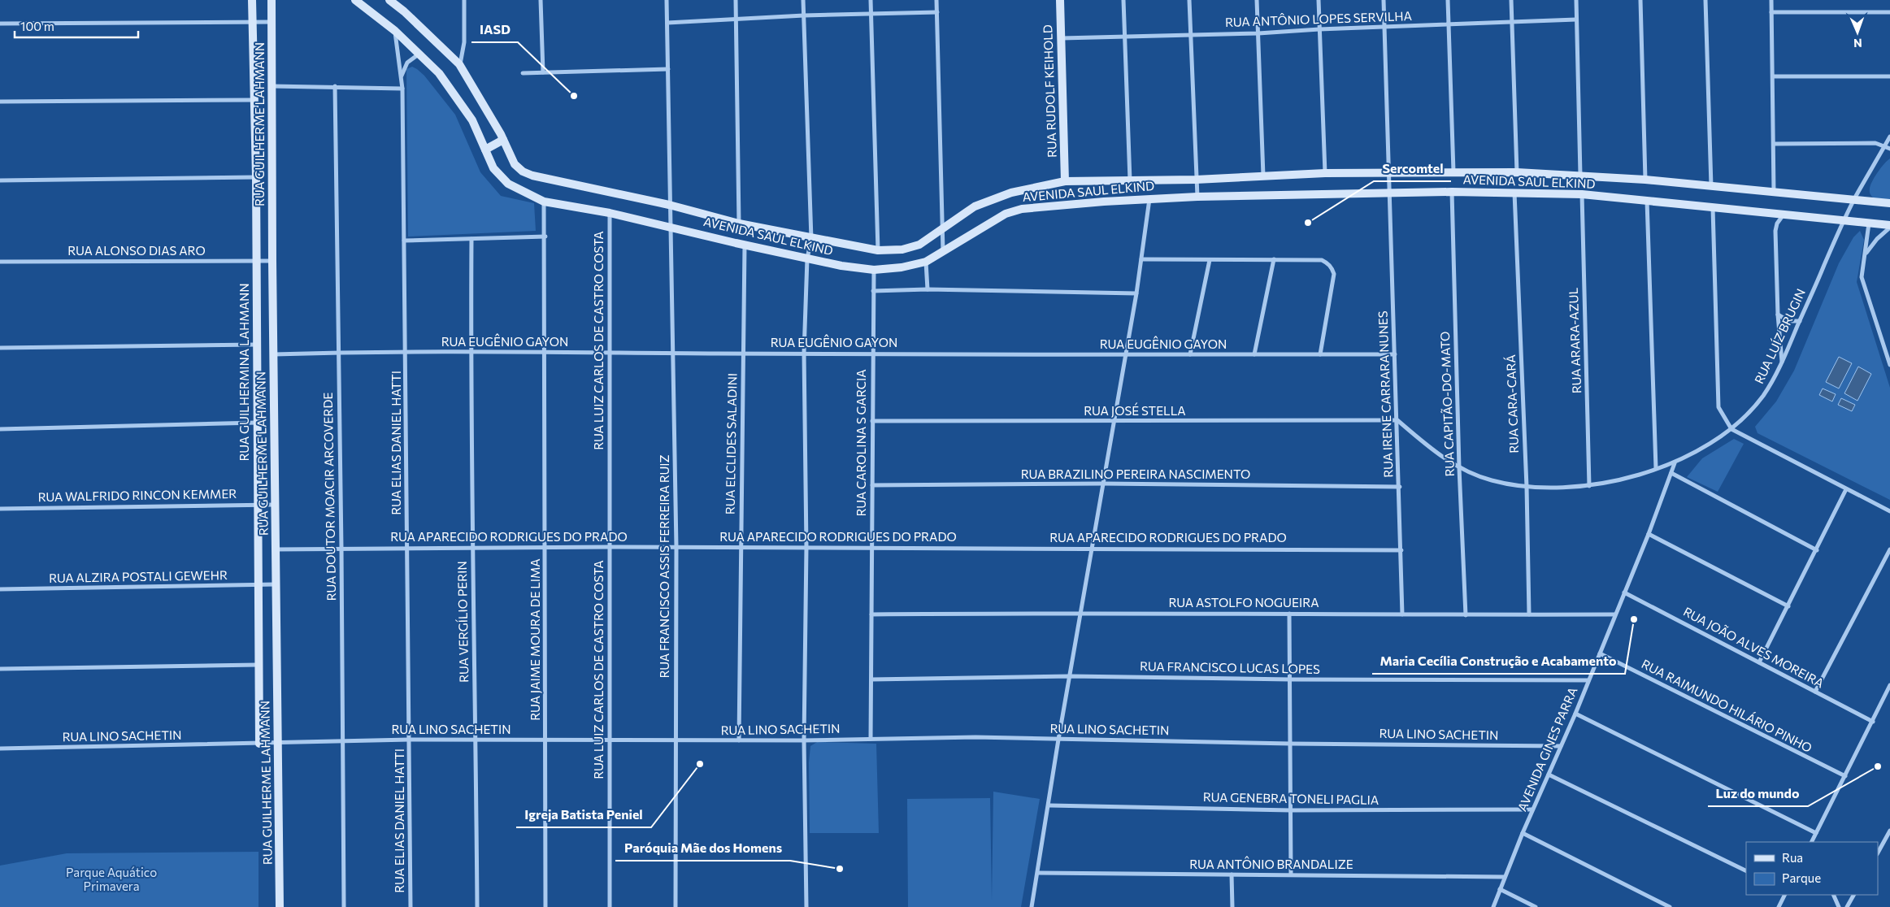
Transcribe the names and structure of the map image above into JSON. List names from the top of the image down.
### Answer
{
  "streets": {
    "main road": [
      "RUA RUDOLF KEIHOLD",
      "RUA GUILHERME LAHMANN",
      "AVENIDA SAUL ELKIND",
      "RUA GUILHERMINA LAHMANN"
    ],
    "street": [
      "RUA ANTÔNIO LOPES SERVILHA",
      "RUA ALONSO DIAS ARO",
      "RUA LUÍZ BRUGIN",
      "RUA LUIZ CARLOS DE CASTRO COSTA",
      "RUA ARARA-AZUL",
      "RUA EUGÊNIO GAYON",
      "RUA IRENE CARRARA NUNES",
      "RUA CAPITÃO-DO-MATO",
      "RUA CARA-CARÁ",
      "RUA JOSÉ STELLA",
      "RUA ELIAS DANIEL HATTI",
      "RUA CAROLINA S GARCIA",
      "RUA ELCLIDES SALADINI",
      "RUA BRAZILINO PEREIRA NASCIMENTO",
      "RUA WALFRIDO RINCON KEMMER",
      "RUA DOUTOR MOACIR ARCOVERDE",
      "RUA APARECIDO RODRIGUES DO PRADO",
      "RUA FRANCISCO ASSIS FERREIRA RUIZ",
      "RUA ALZIRA POSTALI GEWEHR",
      "RUA ASTOLFO NOGUEIRA",
      "RUA VERGÍLIO PERIN",
      "RUA JAIME MOURA DE LIMA",
      "RUA JOÃO ALVES MOREIRA",
      "RUA FRANCISCO LUCAS LOPES",
      "RUA RAIMUNDO HILÁRIO PINHO",
      "RUA LINO SACHETIN",
      "AVENIDA GINES PARRA",
      "RUA GENEBRA TONELI PAGLIA",
      "RUA ANTÔNIO BRANDALIZE"
    ]
  },
  "crossings": [
    ["RUA ANTÔNIO LOPES SERVILHA", "RUA RUDOLF KEIHOLD"],
    ["RUA ANTÔNIO LOPES SERVILHA", "RUA IRENE CARRARA NUNES"],
    ["RUA RUDOLF KEIHOLD", "AVENIDA SAUL ELKIND"],
    ["RUA GUILHERME LAHMANN", "RUA ALONSO DIAS ARO"],
    ["RUA GUILHERME LAHMANN", "RUA EUGÊNIO GAYON"],
    ["RUA GUILHERME LAHMANN", "RUA WALFRIDO RINCON KEMMER"],
    ["RUA GUILHERME LAHMANN", "RUA APARECIDO RODRIGUES DO PRADO"],
    ["RUA GUILHERME LAHMANN", "RUA ALZIRA POSTALI GEWEHR"],
    ["RUA GUILHERME LAHMANN", "RUA LINO SACHETIN"],
    ["AVENIDA SAUL ELKIND", "RUA LUÍZ BRUGIN"],
    ["AVENIDA SAUL ELKIND", "RUA LUIZ CARLOS DE CASTRO COSTA"],
    ["AVENIDA SAUL ELKIND", "RUA ARARA-AZUL"],
    ["AVENIDA SAUL ELKIND", "RUA IRENE CARRARA NUNES"],
    ["AVENIDA SAUL ELKIND", "RUA CAPITÃO-DO-MATO"],
    ["AVENIDA SAUL ELKIND", "RUA CARA-CARÁ"],
    ["AVENIDA SAUL ELKIND", "RUA ELIAS DANIEL HATTI"],
    ["AVENIDA SAUL ELKIND", "RUA CAROLINA S GARCIA"],
    ["AVENIDA SAUL ELKIND", "RUA ELCLIDES SALADINI"],
    ["AVENIDA SAUL ELKIND", "RUA FRANCISCO ASSIS FERREIRA RUIZ"],
    ["AVENIDA SAUL ELKIND", "RUA JAIME MOURA DE LIMA"],
    ["RUA ALONSO DIAS ARO", "RUA GUILHERMINA LAHMANN"],
    ["RUA LUÍZ BRUGIN", "RUA ARARA-AZUL"],
    ["RUA LUÍZ BRUGIN", "RUA IRENE CARRARA NUNES"],
    ["RUA LUÍZ BRUGIN", "RUA CAPITÃO-DO-MATO"],
    ["RUA LUÍZ BRUGIN", "RUA CARA-CARÁ"],
    ["RUA LUÍZ BRUGIN", "RUA JOSÉ STELLA"],
    ["RUA LUÍZ BRUGIN", "AVENIDA GINES PARRA"],
    ["RUA LUIZ CARLOS DE CASTRO COSTA", "RUA EUGÊNIO GAYON"],
    ["RUA LUIZ CARLOS DE CASTRO COSTA", "RUA APARECIDO RODRIGUES DO PRADO"],
    ["RUA LUIZ CARLOS DE CASTRO COSTA", "RUA LINO SACHETIN"],
    ["RUA EUGÊNIO GAYON", "RUA IRENE CARRARA NUNES"],
    ["RUA EUGÊNIO GAYON", "RUA ELIAS DANIEL HATTI"],
    ["RUA EUGÊNIO GAYON", "RUA CAROLINA S GARCIA"],
    ["RUA EUGÊNIO GAYON", "RUA ELCLIDES SALADINI"],
    ["RUA EUGÊNIO GAYON", "RUA DOUTOR MOACIR ARCOVERDE"],
    ["RUA EUGÊNIO GAYON", "RUA FRANCISCO ASSIS FERREIRA RUIZ"],
    ["RUA EUGÊNIO GAYON", "RUA VERGÍLIO PERIN"],
    ["RUA EUGÊNIO GAYON", "RUA JAIME MOURA DE LIMA"],
    ["RUA GUILHERMINA LAHMANN", "RUA WALFRIDO RINCON KEMMER"],
    ["RUA GUILHERMINA LAHMANN", "RUA ALZIRA POSTALI GEWEHR"],
    ["RUA GUILHERMINA LAHMANN", "RUA LINO SACHETIN"],
    ["RUA IRENE CARRARA NUNES", "RUA JOSÉ STELLA"],
    ["RUA IRENE CARRARA NUNES", "RUA BRAZILINO PEREIRA NASCIMENTO"],
    ["RUA IRENE CARRARA NUNES", "RUA APARECIDO RODRIGUES DO PRADO"],
    ["RUA IRENE CARRARA NUNES", "RUA ASTOLFO NOGUEIRA"],
    ["RUA CAPITÃO-DO-MATO", "RUA ASTOLFO NOGUEIRA"],
    ["RUA CARA-CARÁ", "RUA ASTOLFO NOGUEIRA"],
    ["RUA JOSÉ STELLA", "RUA CAROLINA S GARCIA"],
    ["RUA ELIAS DANIEL HATTI", "RUA APARECIDO RODRIGUES DO PRADO"],
    ["RUA ELIAS DANIEL HATTI", "RUA LINO SACHETIN"],
    ["RUA CAROLINA S GARCIA", "RUA BRAZILINO PEREIRA NASCIMENTO"],
    ["RUA CAROLINA S GARCIA", "RUA APARECIDO RODRIGUES DO PRADO"],
    ["RUA CAROLINA S GARCIA", "RUA ASTOLFO NOGUEIRA"],
    ["RUA CAROLINA S GARCIA", "RUA FRANCISCO LUCAS LOPES"],
    ["RUA CAROLINA S GARCIA", "RUA LINO SACHETIN"],
    ["RUA ELCLIDES SALADINI", "RUA APARECIDO RODRIGUES DO PRADO"],
    ["RUA ELCLIDES SALADINI", "RUA LINO SACHETIN"],
    ["RUA DOUTOR MOACIR ARCOVERDE", "RUA APARECIDO RODRIGUES DO PRADO"],
    ["RUA DOUTOR MOACIR ARCOVERDE", "RUA LINO SACHETIN"],
    ["RUA APARECIDO RODRIGUES DO PRADO", "RUA FRANCISCO ASSIS FERREIRA RUIZ"],
    ["RUA APARECIDO RODRIGUES DO PRADO", "RUA VERGÍLIO PERIN"],
    ["RUA APARECIDO RODRIGUES DO PRADO", "RUA JAIME MOURA DE LIMA"],
    ["RUA FRANCISCO ASSIS FERREIRA RUIZ", "RUA LINO SACHETIN"],
    ["RUA ASTOLFO NOGUEIRA", "AVENIDA GINES PARRA"],
    ["RUA VERGÍLIO PERIN", "RUA LINO SACHETIN"],
    ["RUA JAIME MOURA DE LIMA", "RUA LINO SACHETIN"],
    ["RUA JOÃO ALVES MOREIRA", "AVENIDA GINES PARRA"],
    ["RUA FRANCISCO LUCAS LOPES", "AVENIDA GINES PARRA"],
    ["RUA RAIMUNDO HILÁRIO PINHO", "AVENIDA GINES PARRA"],
    ["RUA LINO SACHETIN", "AVENIDA GINES PARRA"],
    ["AVENIDA GINES PARRA", "RUA GENEBRA TONELI PAGLIA"],
    ["AVENIDA GINES PARRA", "RUA ANTÔNIO BRANDALIZE"]
  ],
  "parks": ["Parque Aquático Primavera"],
  "places": [
    "IASD",
    "Sercomtel",
    "Maria Cecília Construção e Acabamento",
    "Igreja Batista Peniel",
    "Luz do mundo",
    "Paróquia Mãe dos Homens"
  ],
  "legend": ["Rua", "Parque"],
  "scale_bar": "100 m",
  "north": "bottom"
}
